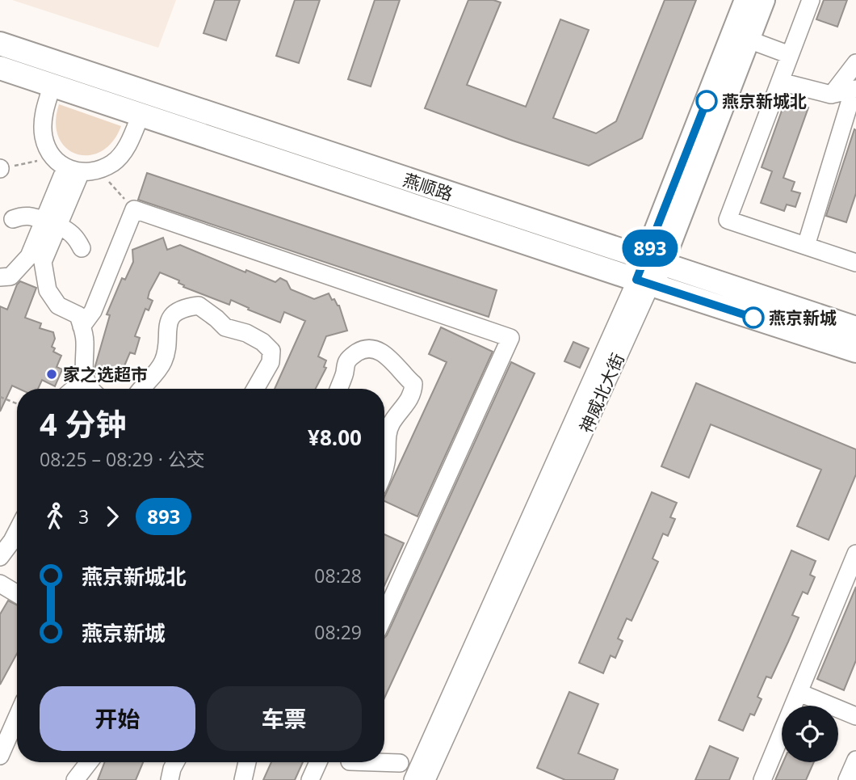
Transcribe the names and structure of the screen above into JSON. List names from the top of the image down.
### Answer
{
  "streets": {
    "main road": ["燕顺路", "神威北大街"]
  },
  "crossings": [
    ["燕顺路", "神威北大街"]
  ],
  "places": ["燕京新城北", "燕京新城", "家之选超市"],
  "lines": ["bus line 893"],
  "page": {
    "on_map": "893",
    "heading": ["4 分钟", "08:25 – 08:29 · 公交", "¥8.00"],
    "legs": ["3", "893"],
    "list": [
      {
        "name": "燕京新城北",
        "value": "08:28"
      },
      {
        "name": "燕京新城",
        "value": "08:29"
      }
    ],
    "buttons": ["开始", "车票"]
  }
}
